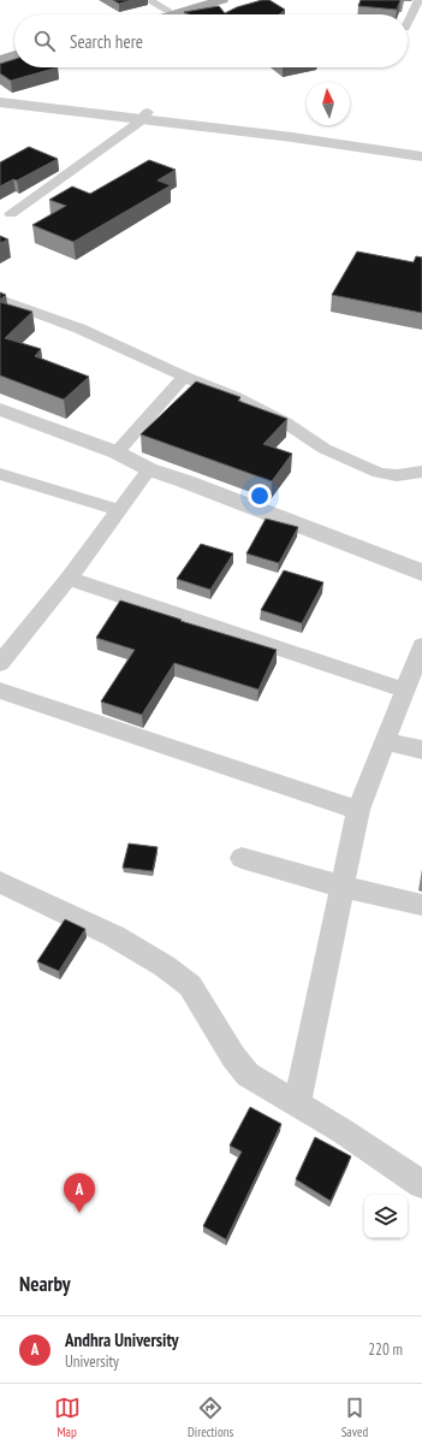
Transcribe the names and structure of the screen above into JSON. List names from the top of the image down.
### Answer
{
  "north": "top",
  "page": {
    "search": "Search here",
    "pins": "A",
    "heading": "Nearby",
    "list": [
      {
        "mark": "A",
        "name": "Andhra University",
        "note": "University",
        "value": "220 m"
      }
    ],
    "nav": ["Map", "Directions", "Saved"]
  }
}
